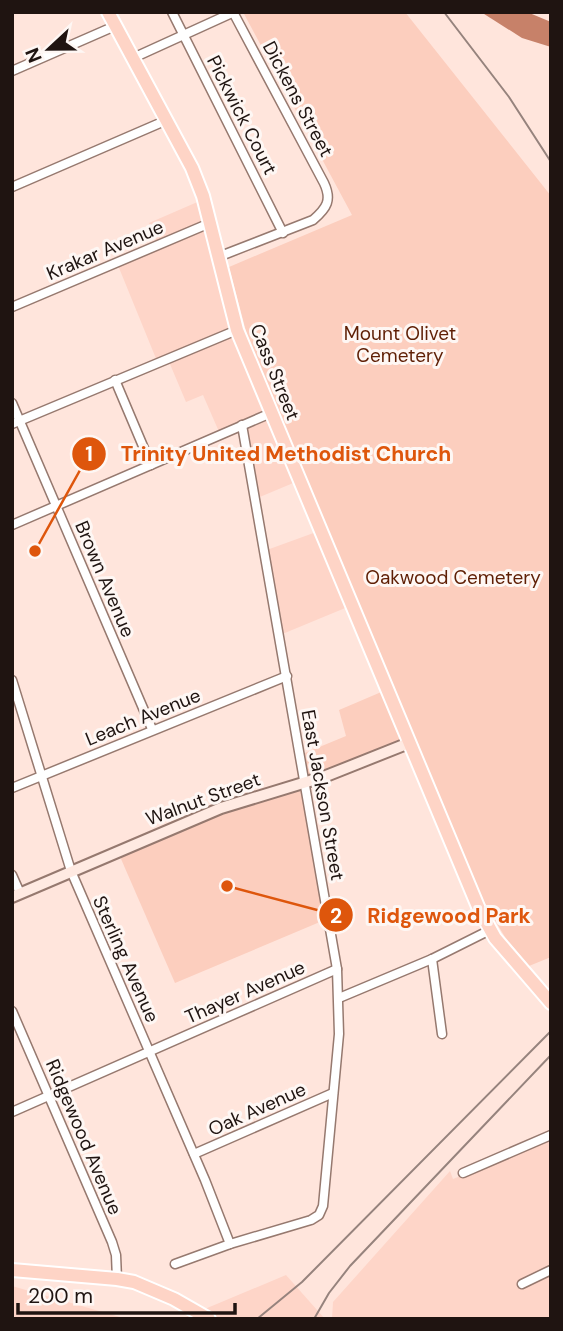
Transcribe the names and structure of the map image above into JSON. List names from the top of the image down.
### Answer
{
  "streets": {
    "main road": ["Cass Street"],
    "street": [
      "Dickens Street",
      "Pickwick Court",
      "Krakar Avenue",
      "Brown Avenue",
      "Leach Avenue",
      "East Jackson Street",
      "Walnut Street",
      "Sterling Avenue",
      "Thayer Avenue",
      "Oak Avenue",
      "Ridgewood Avenue"
    ]
  },
  "crossings": [
    ["Dickens Street", "Pickwick Court"],
    ["Krakar Avenue", "Cass Street"],
    ["Cass Street", "Walnut Street"],
    ["Brown Avenue", "Leach Avenue"],
    ["Leach Avenue", "East Jackson Street"],
    ["Leach Avenue", "Sterling Avenue"],
    ["East Jackson Street", "Walnut Street"],
    ["East Jackson Street", "Sterling Avenue"],
    ["East Jackson Street", "Thayer Avenue"],
    ["East Jackson Street", "Oak Avenue"],
    ["Walnut Street", "Sterling Avenue"],
    ["Sterling Avenue", "Thayer Avenue"],
    ["Sterling Avenue", "Oak Avenue"],
    ["Thayer Avenue", "Ridgewood Avenue"]
  ],
  "parks": ["Mount Olivet Cemetery", "Oakwood Cemetery"],
  "places": ["Trinity United Methodist Church", "Ridgewood Park"],
  "scale_bar": "200 m",
  "north": "left"
}
